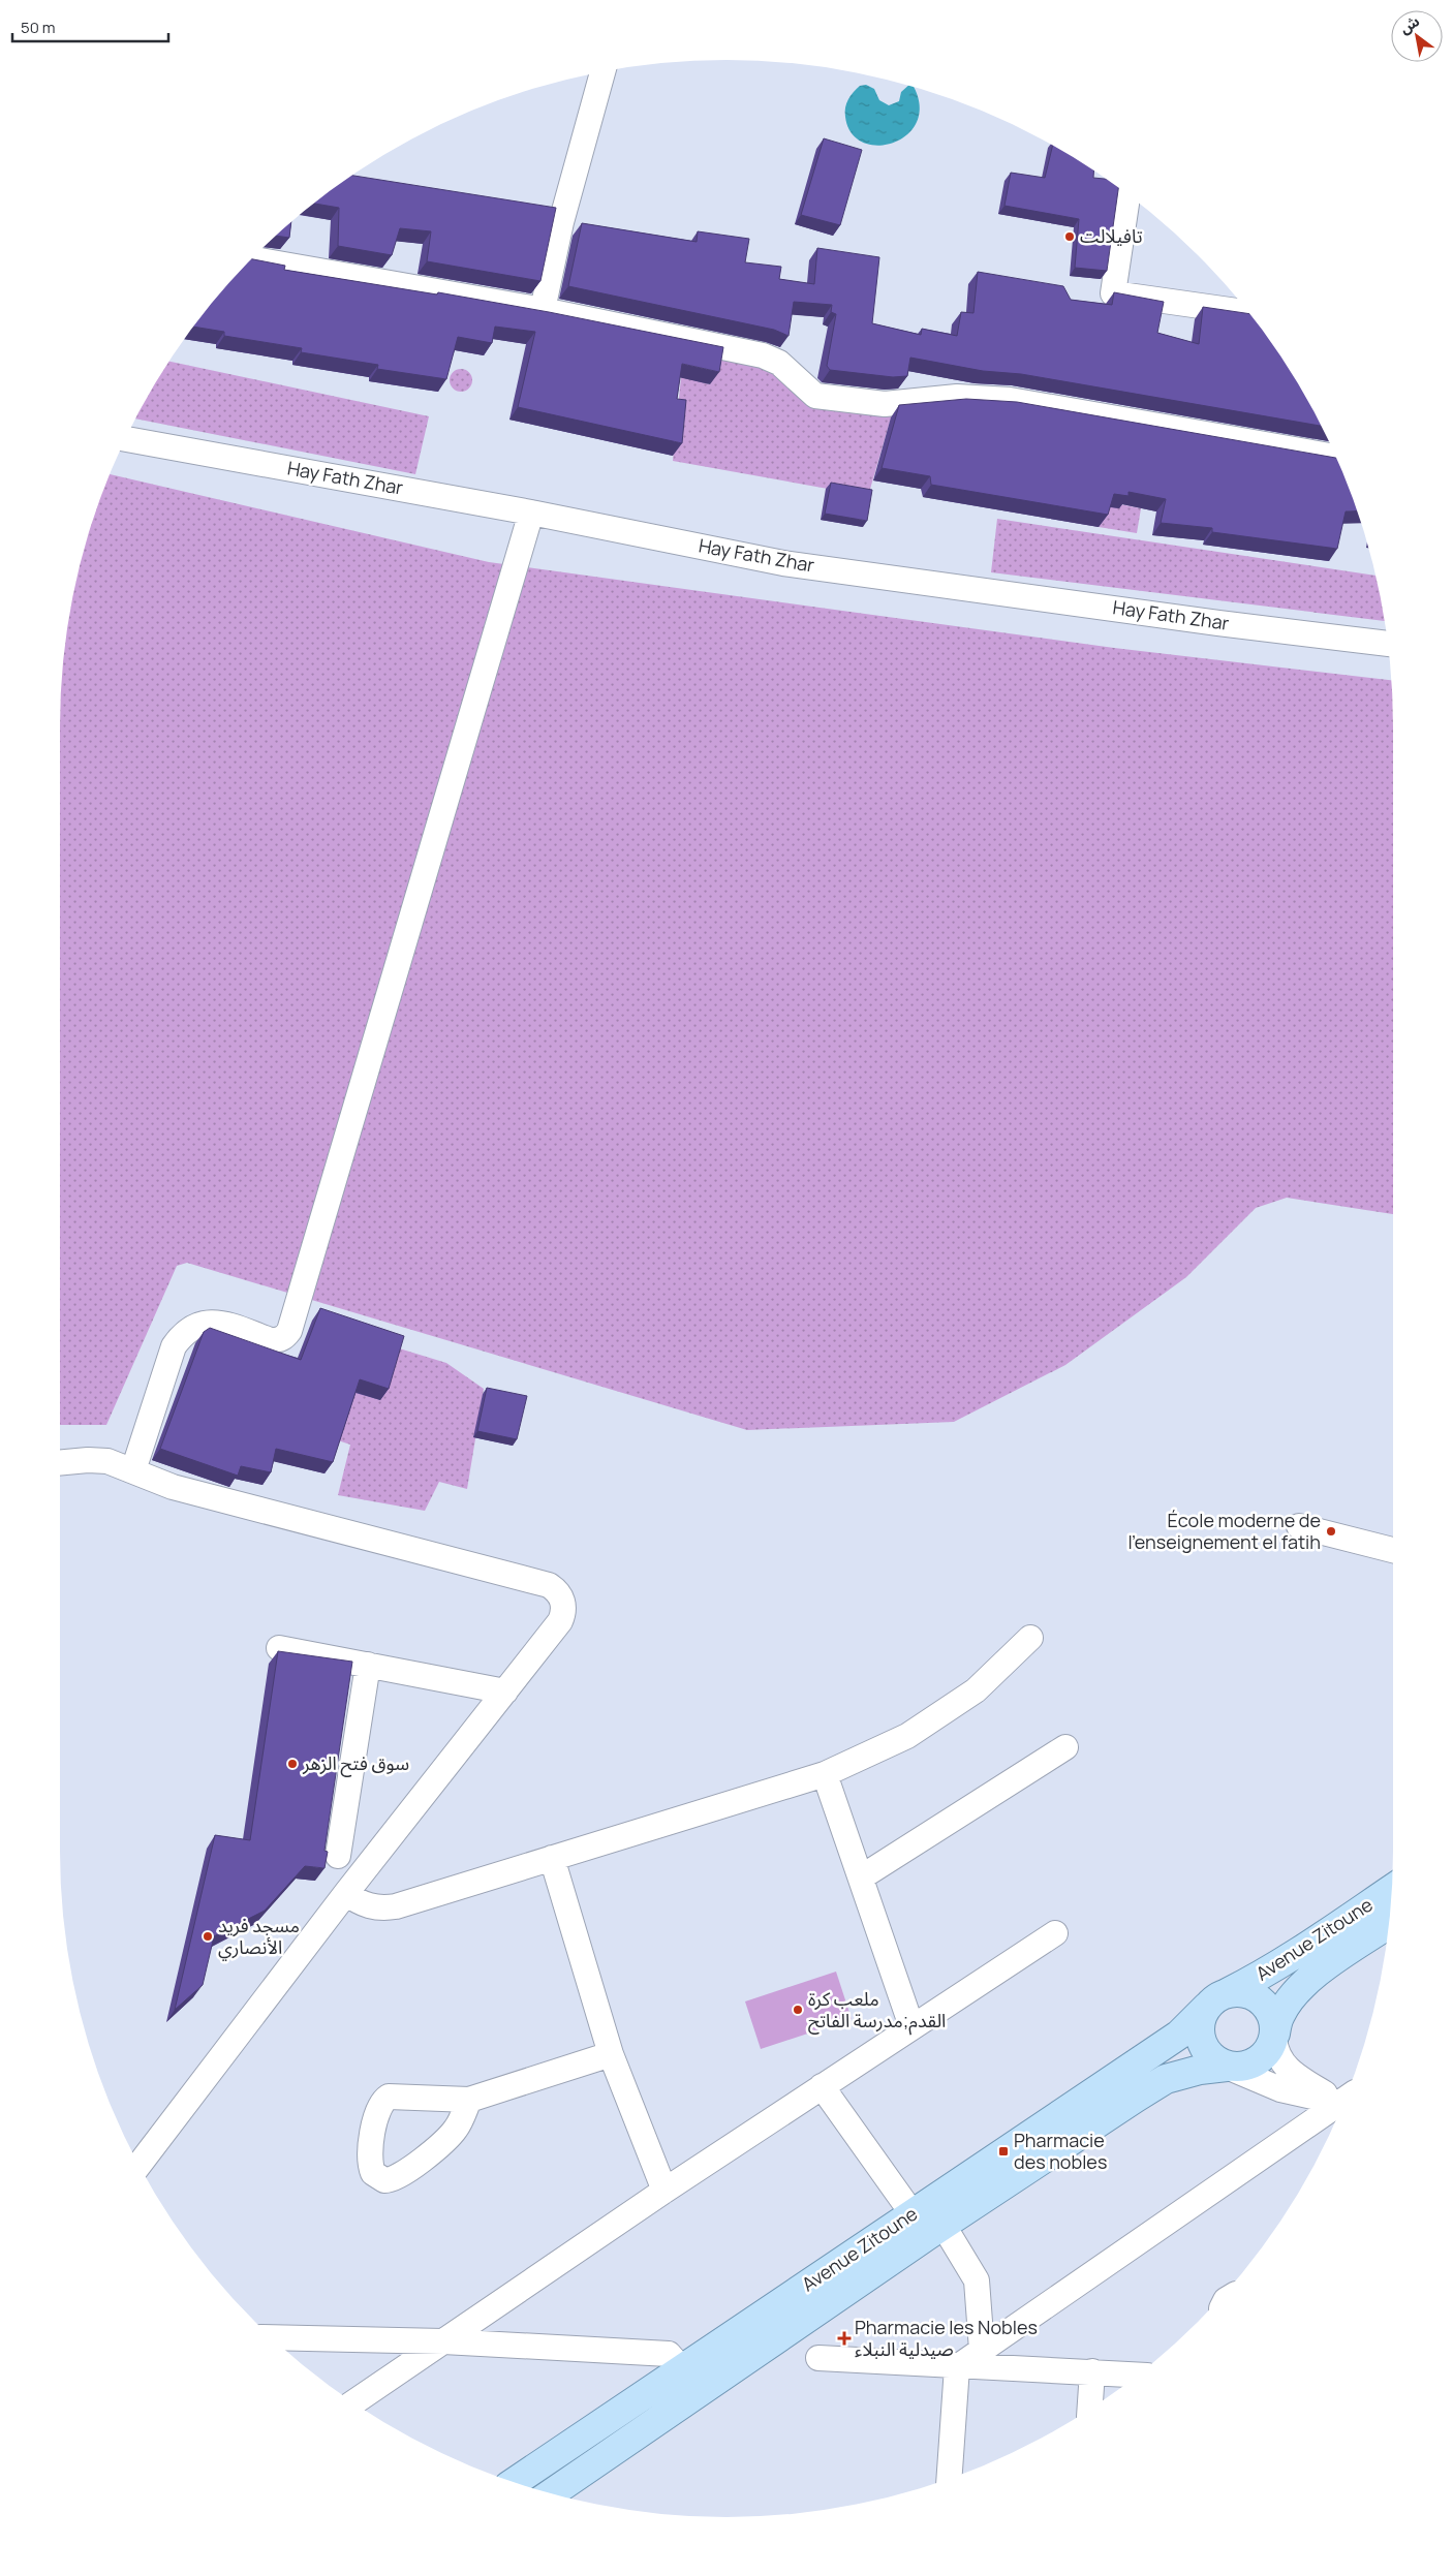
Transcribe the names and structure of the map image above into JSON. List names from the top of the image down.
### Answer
{
  "streets": {
    "main road": ["Avenue Zitoune"],
    "street": ["Hay Fath Zhar"]
  },
  "places": {
    "other": [
      "تافيلالت",
      "École moderne de l'enseignement el fatih",
      "سوق فتح الزهر",
      "مسجد فريد الأنصاري",
      "ملعب كرة القدم;مدرسة الفاتح"
    ],
    "transit": ["Pharmacie des nobles"],
    "health": ["Pharmacie les Nobles صيدلية النبلاء"]
  },
  "scale_bar": "50 m",
  "north": "top left"
}
